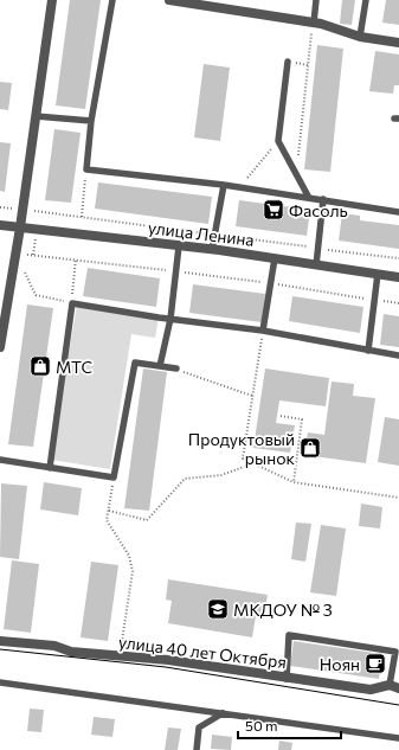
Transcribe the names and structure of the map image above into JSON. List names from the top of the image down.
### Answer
{
  "streets": {
    "street": ["улица Ленина", "улица 40 лет Октября"]
  },
  "places": {
    "supermarket": ["Фасоль"],
    "shop": ["МТС", "Продуктовый рынок"],
    "school or university": ["МКДОУ № 3"],
    "cafe": ["Ноян"]
  },
  "scale_bar": "50 m"
}
